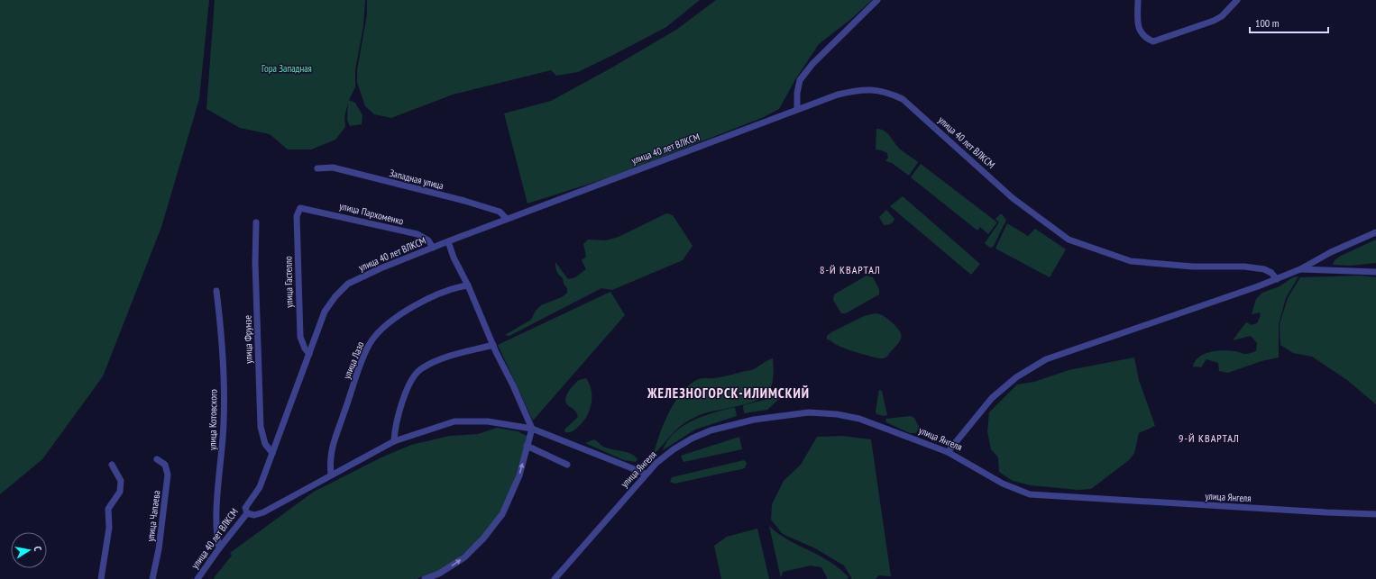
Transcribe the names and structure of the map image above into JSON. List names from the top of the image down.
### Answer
{
  "streets": {
    "street": [
      "улица 40 лет ВЛКСМ",
      "Западная улица",
      "улица Пархоменко",
      "улица Гастелло",
      "улица Фрунзе",
      "улица Лазо",
      "улица Котовского",
      "улица Янгеля",
      "улица Чапаева"
    ]
  },
  "crossings": [
    ["улица 40 лет ВЛКСМ", "Западная улица"],
    ["улица 40 лет ВЛКСМ", "улица Пархоменко"],
    ["улица 40 лет ВЛКСМ", "улица Гастелло"],
    ["улица 40 лет ВЛКСМ", "улица Фрунзе"],
    ["улица 40 лет ВЛКСМ", "улица Котовского"],
    ["улица Пархоменко", "улица Гастелло"]
  ],
  "districts": ["8-Й КВАРТАЛ", "ЖЕЛЕЗНОГОРСК-ИЛИМСКИЙ", "9-Й КВАРТАЛ"],
  "parks": ["Гора Западная"],
  "scale_bar": "100 m",
  "north": "right"
}
